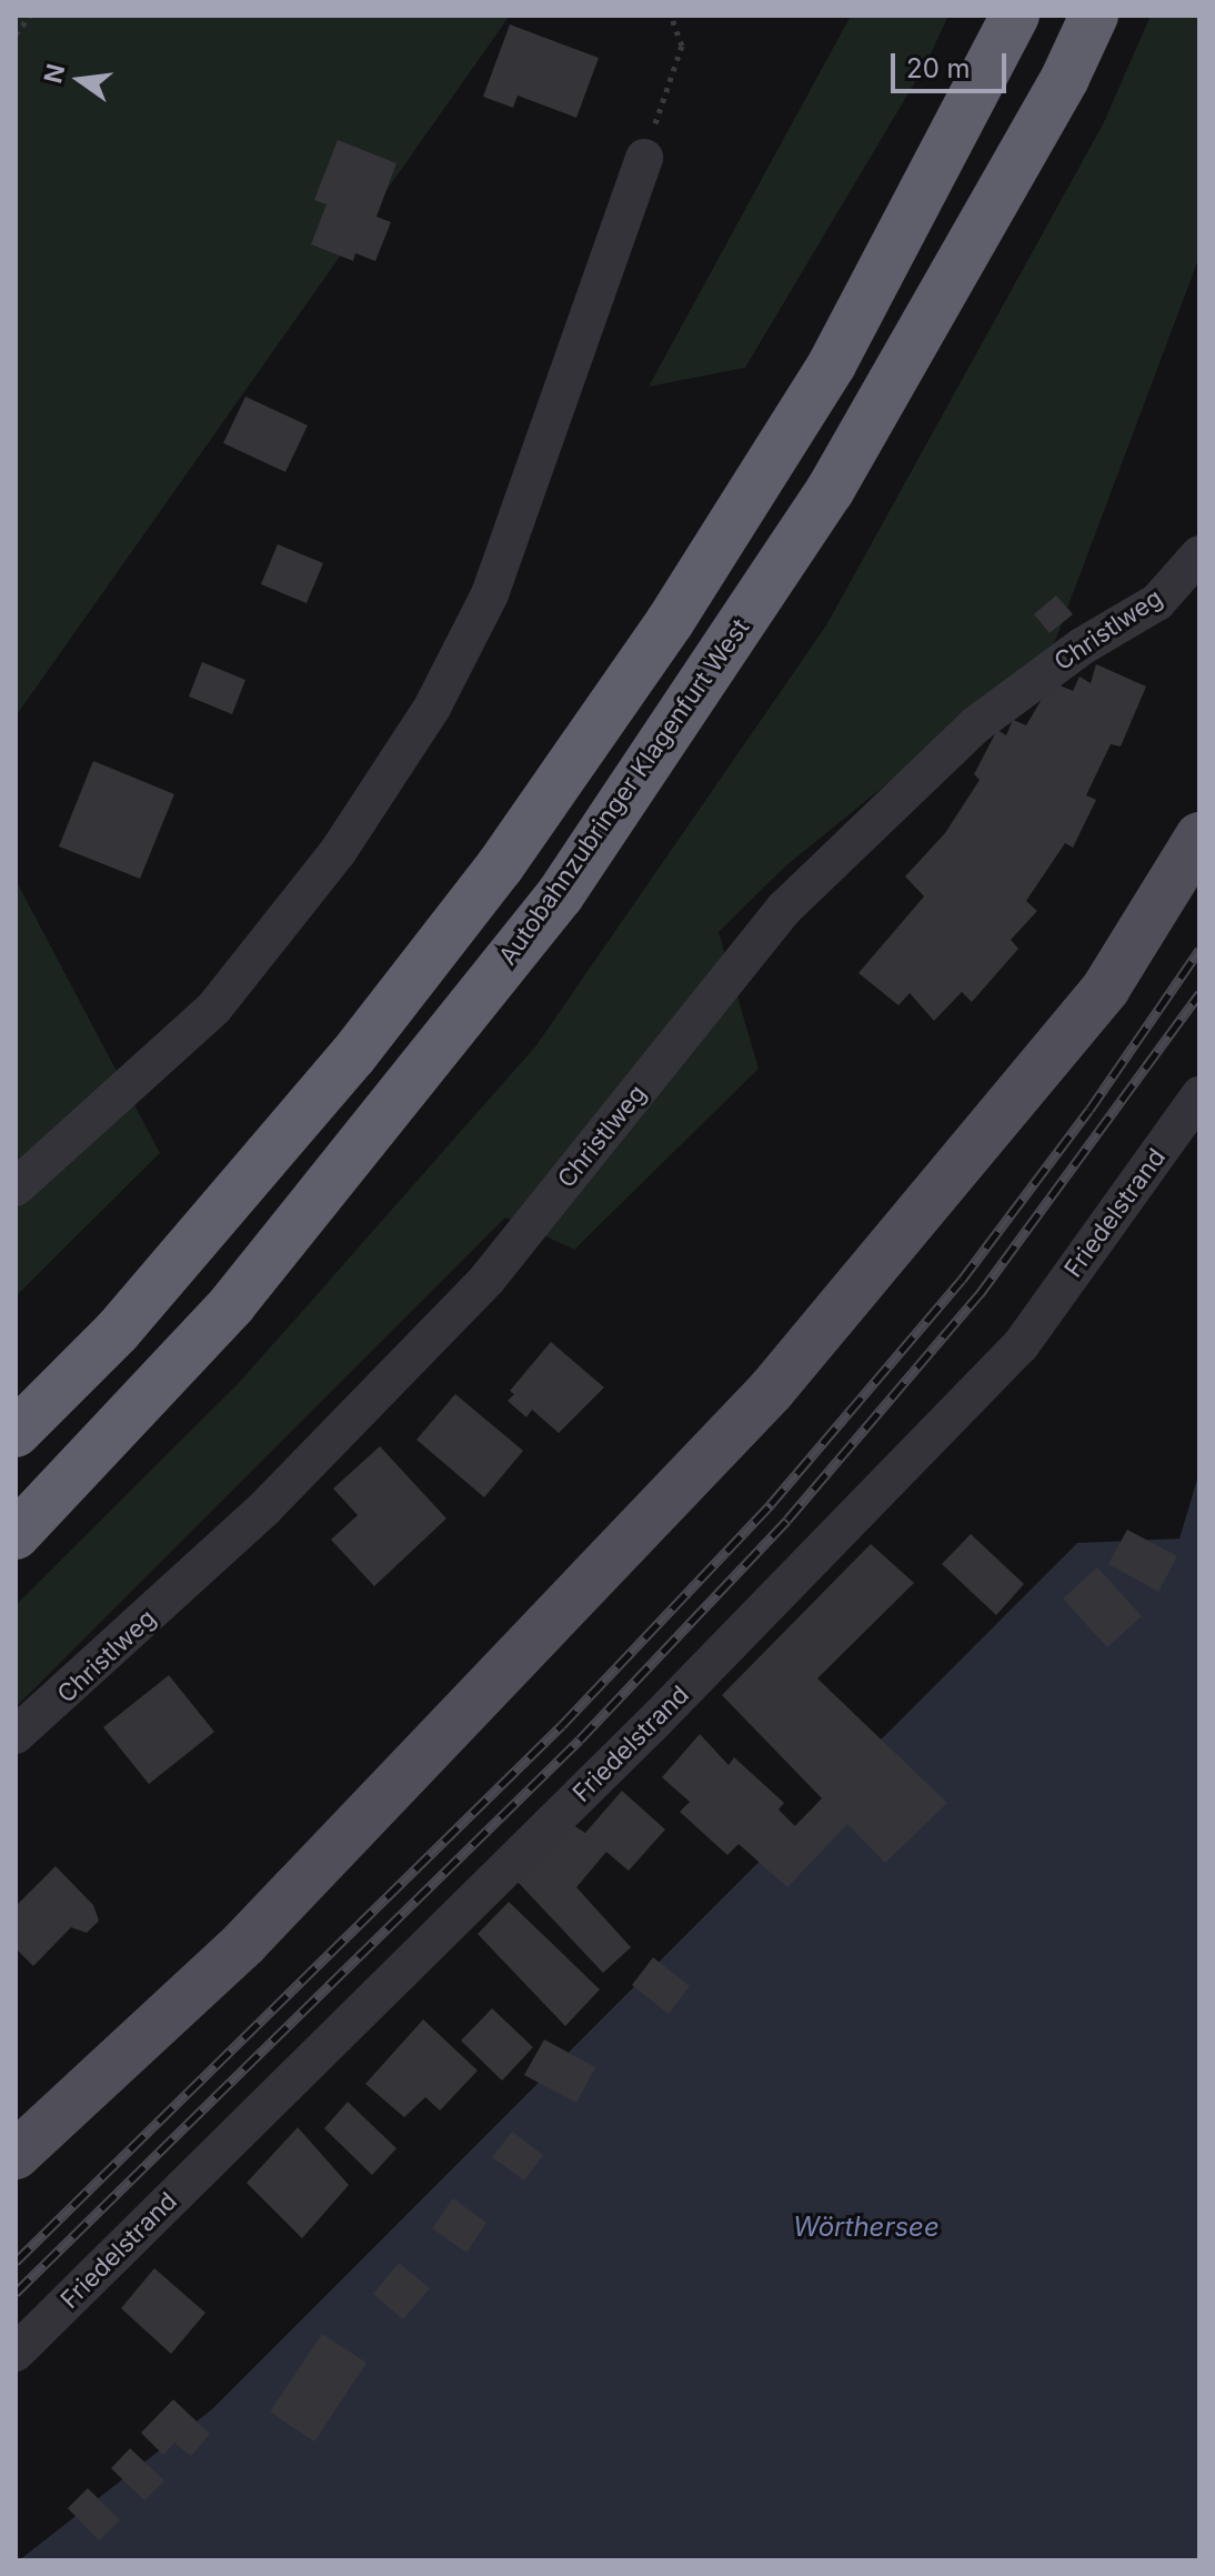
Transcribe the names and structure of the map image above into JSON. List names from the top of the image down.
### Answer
{
  "streets": {
    "highway": ["Autobahnzubringer Klagenfurt West"],
    "street": ["Christlweg", "Friedelstrand"]
  },
  "water": ["Wörthersee"],
  "scale_bar": "20 m",
  "north": "left"
}
